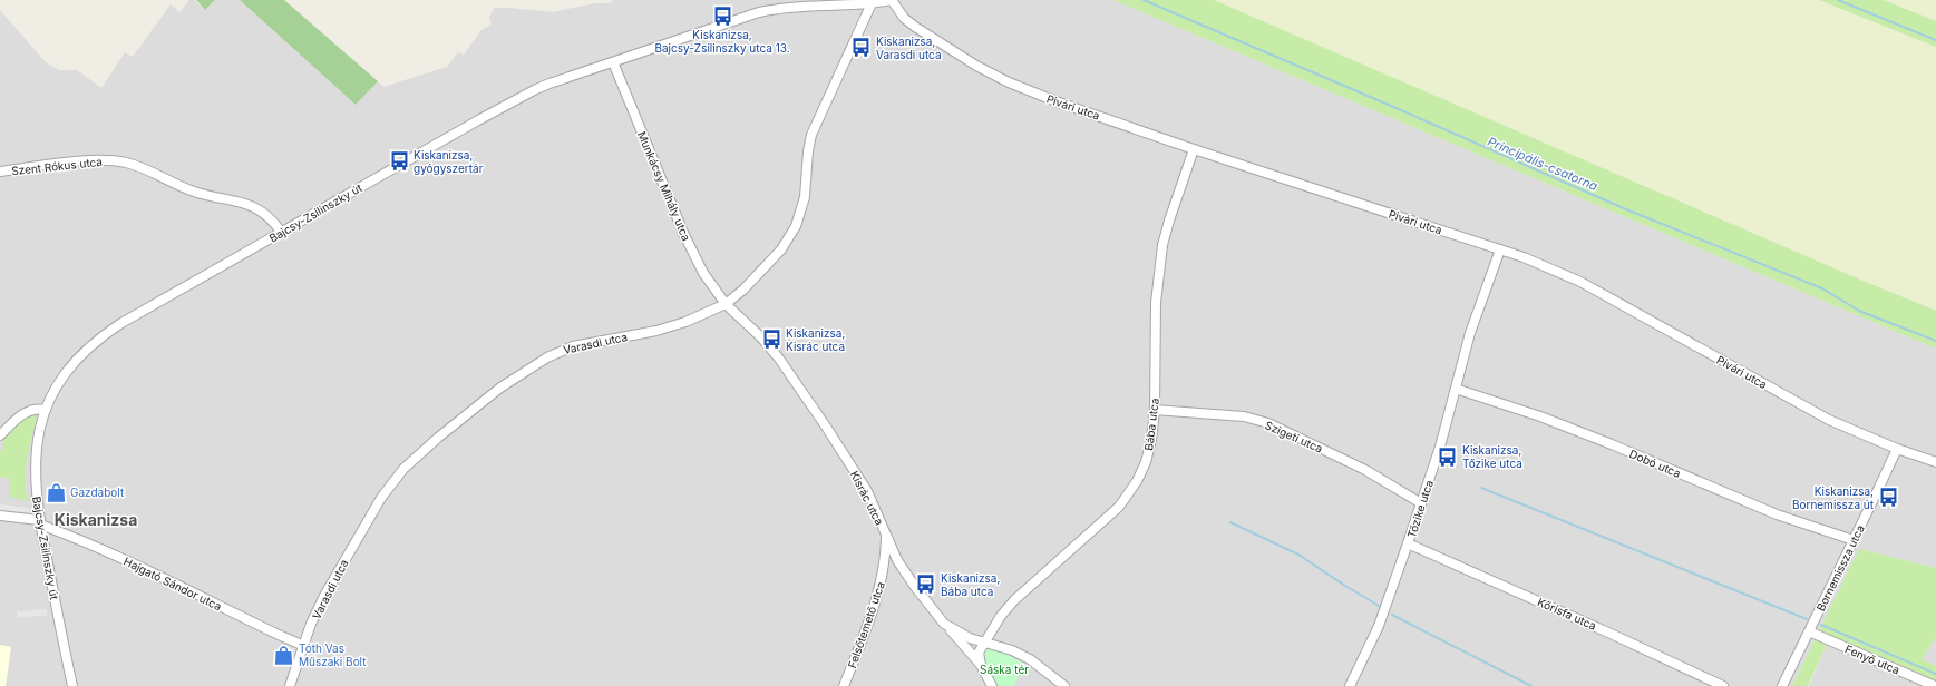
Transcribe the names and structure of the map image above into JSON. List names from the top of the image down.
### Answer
{
  "streets": {
    "street": [
      "Pivári utca",
      "Szent Rókus utca",
      "Munkácsy Mihály utca",
      "Bajcsy-Zsilinszky út",
      "Varasdi utca",
      "Bába utca",
      "Szigeti utca",
      "Dobó utca",
      "Kisrác utca",
      "Tőzike utca",
      "Bornemissza utca",
      "Hajgató Sándor utca",
      "Kőrisfa utca",
      "Felsőtemető utca",
      "Fenyő utca"
    ]
  },
  "crossings": [
    ["Pivári utca", "Bajcsy-Zsilinszky út"],
    ["Pivári utca", "Bába utca"],
    ["Pivári utca", "Tőzike utca"],
    ["Pivári utca", "Bornemissza utca"],
    ["Szent Rókus utca", "Bajcsy-Zsilinszky út"],
    ["Munkácsy Mihály utca", "Bajcsy-Zsilinszky út"],
    ["Munkácsy Mihály utca", "Varasdi utca"],
    ["Munkácsy Mihály utca", "Kisrác utca"],
    ["Bajcsy-Zsilinszky út", "Varasdi utca"],
    ["Bajcsy-Zsilinszky út", "Hajgató Sándor utca"],
    ["Varasdi utca", "Kisrác utca"],
    ["Varasdi utca", "Hajgató Sándor utca"],
    ["Bába utca", "Szigeti utca"],
    ["Bába utca", "Kisrác utca"],
    ["Szigeti utca", "Tőzike utca"],
    ["Dobó utca", "Tőzike utca"],
    ["Dobó utca", "Bornemissza utca"],
    ["Kisrác utca", "Felsőtemető utca"],
    ["Tőzike utca", "Kőrisfa utca"],
    ["Bornemissza utca", "Fenyő utca"]
  ],
  "districts": ["Kiskanizsa"],
  "water": ["Principális-csatorna"],
  "parks": ["Sáska tér"],
  "places": {
    "bus stop": [
      "Kiskanizsa, Bajcsy-Zsilinszky utca 13.",
      "Kiskanizsa, Varasdi utca",
      "Kiskanizsa, gyógyszertár",
      "Kiskanizsa, Kisrác utca",
      "Kiskanizsa, Tőzike utca",
      "Kiskanizsa, Bornemissza út",
      "Kiskanizsa, Bába utca"
    ],
    "shop": ["Gazdabolt", "Tóth Vas Műszaki Bolt"]
  }
}
